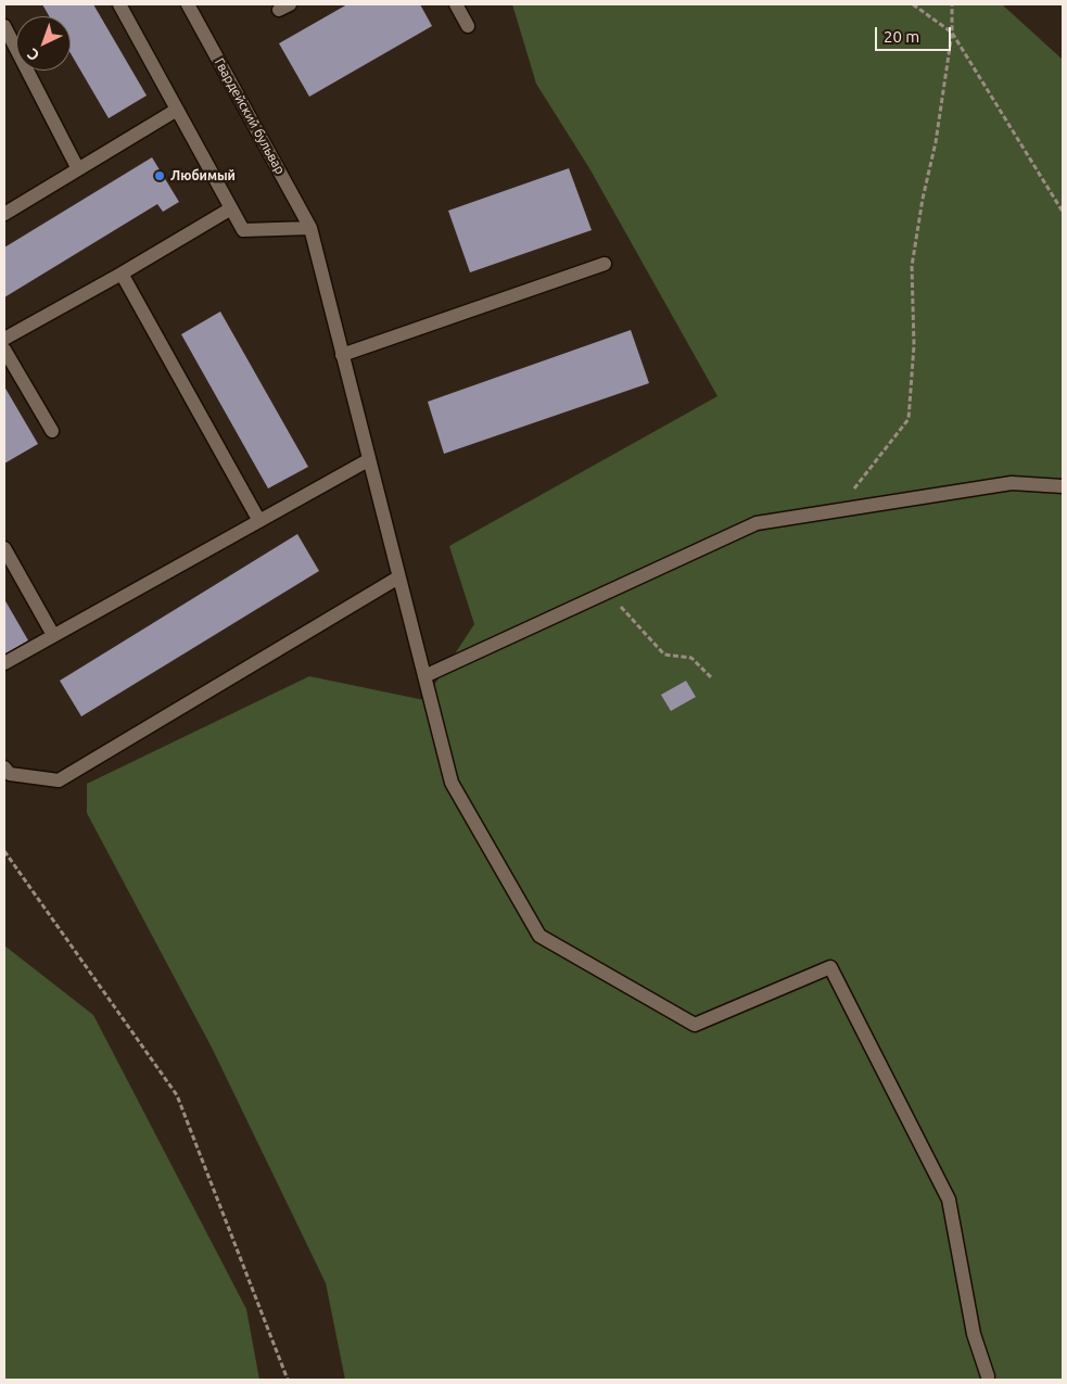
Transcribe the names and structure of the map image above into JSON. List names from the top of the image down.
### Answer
{
  "streets": {
    "street": ["Гвардейский бульвар"]
  },
  "places": ["Любимый"],
  "scale_bar": "20 m",
  "north": "bottom left"
}
